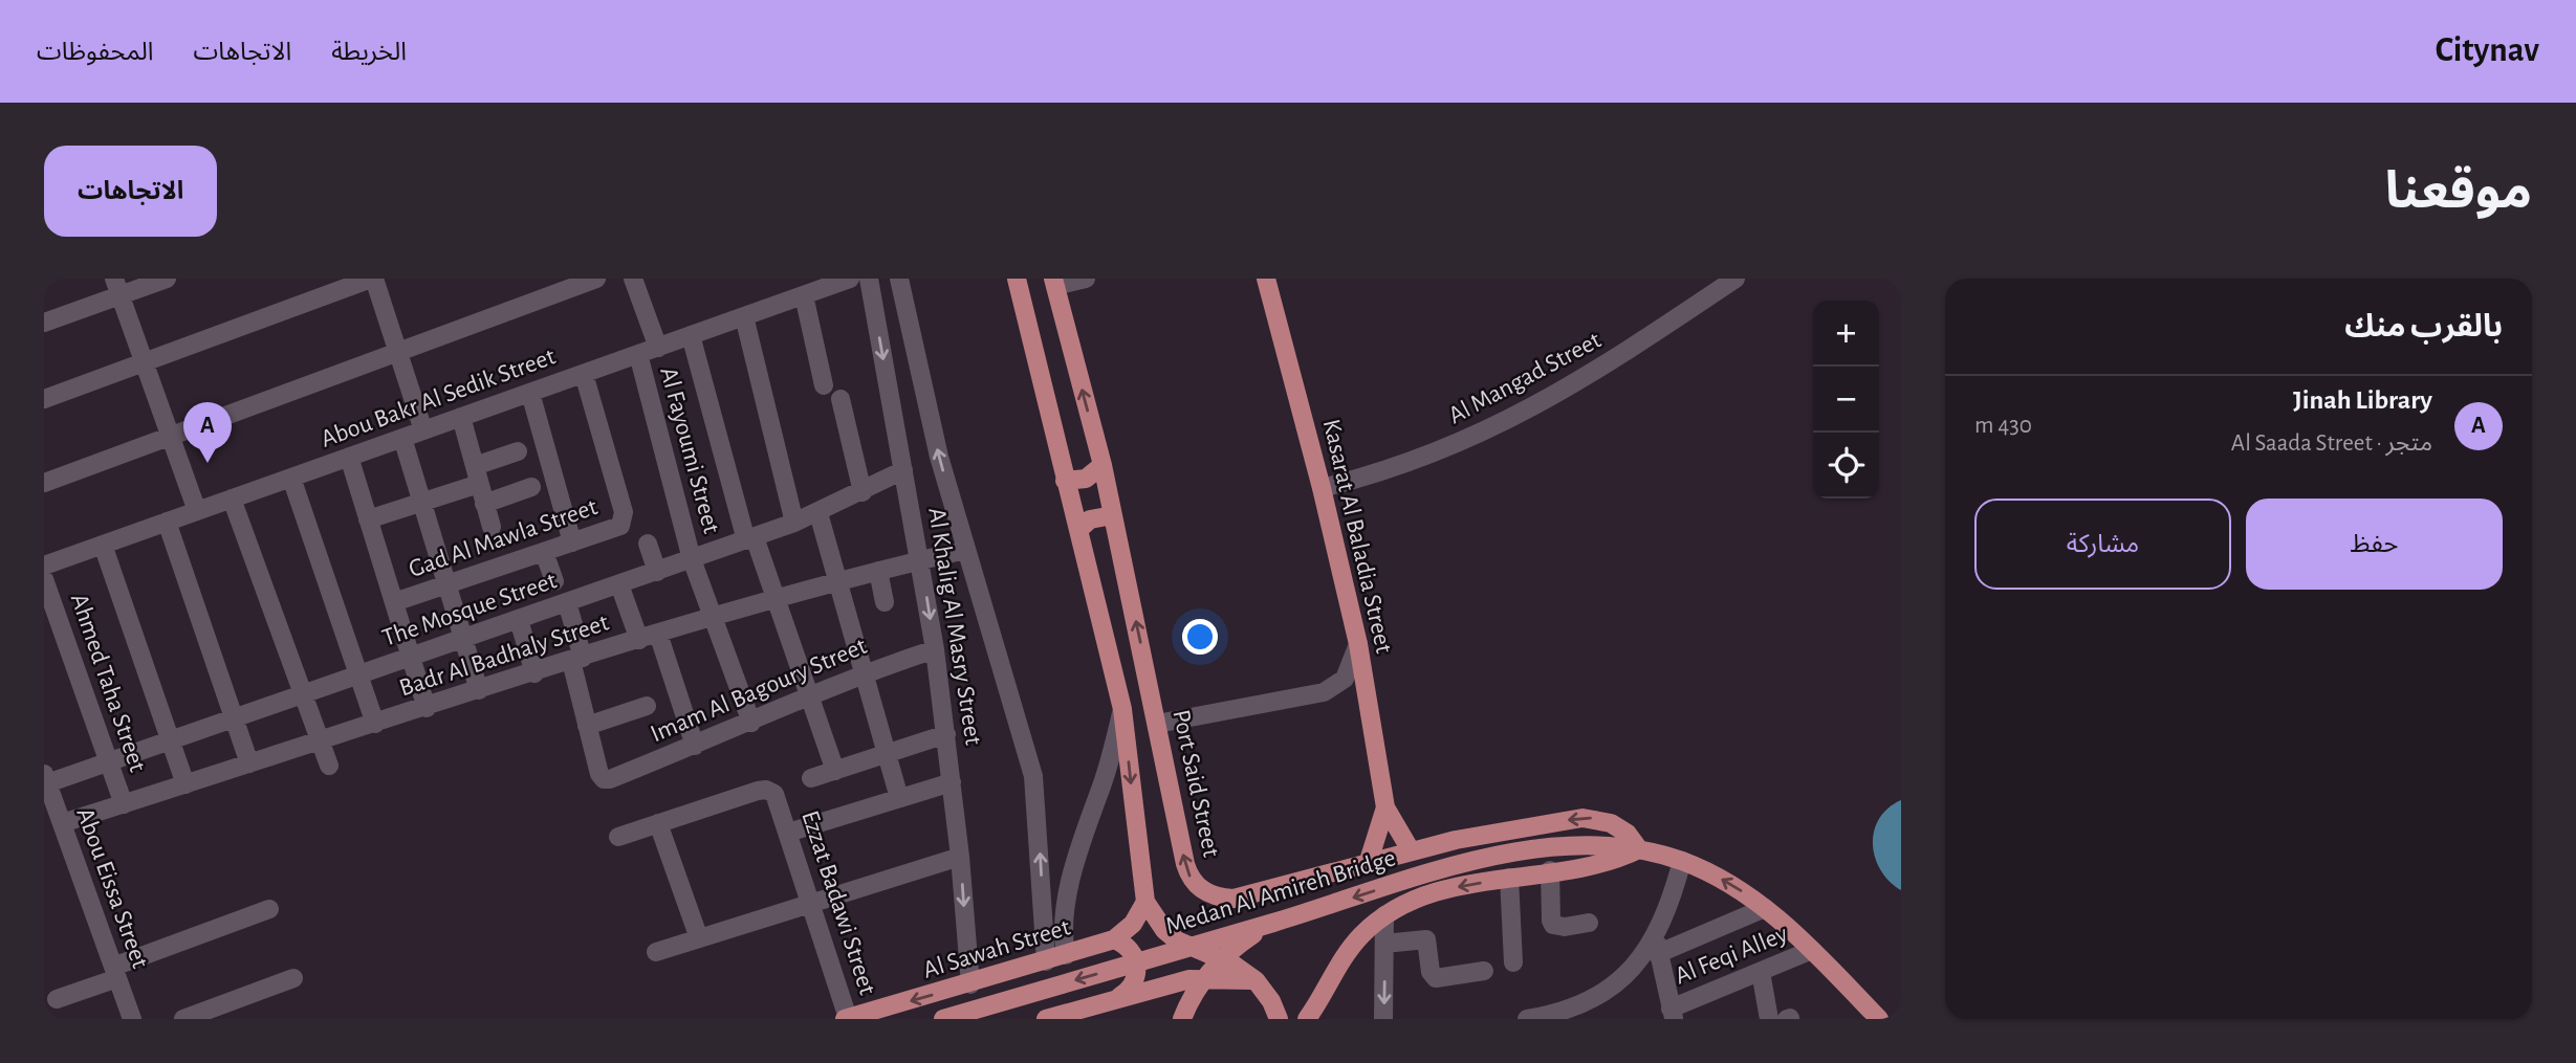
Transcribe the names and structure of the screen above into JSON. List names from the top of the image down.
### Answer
{
  "streets": {
    "main road": [
      "Kasarat Al Baladia Street",
      "Port Said Street",
      "Medan Al Amireh Bridge",
      "Al Sawah Street"
    ],
    "street": [
      "Al Mangad Street",
      "Abou Bakr Al Sedik Street",
      "Al Fayoumi Street",
      "Gad Al Mawla Street",
      "The Mosque Street",
      "Al Khalig Al Masry Street",
      "Badr Al Badhaly Street",
      "Ahmed Taha Street",
      "Imam Al Bagoury Street",
      "Abou Eissa Street",
      "Ezzat Badawi Street",
      "Al Feqi Alley"
    ]
  },
  "crossings": [
    ["Al Mangad Street", "Kasarat Al Baladia Street"],
    ["Abou Bakr Al Sedik Street", "Al Fayoumi Street"],
    ["Abou Bakr Al Sedik Street", "Gad Al Mawla Street"],
    ["Al Fayoumi Street", "The Mosque Street"],
    ["Al Fayoumi Street", "Badr Al Badhaly Street"],
    ["Al Fayoumi Street", "Imam Al Bagoury Street"],
    ["Kasarat Al Baladia Street", "Port Said Street"],
    ["The Mosque Street", "Al Khalig Al Masry Street"],
    ["The Mosque Street", "Ahmed Taha Street"],
    ["The Mosque Street", "Abou Eissa Street"],
    ["Al Khalig Al Masry Street", "Badr Al Badhaly Street"],
    ["Al Khalig Al Masry Street", "Imam Al Bagoury Street"],
    ["Al Khalig Al Masry Street", "Al Sawah Street"],
    ["Badr Al Badhaly Street", "Ahmed Taha Street"],
    ["Badr Al Badhaly Street", "Abou Eissa Street"],
    ["Port Said Street", "Medan Al Amireh Bridge"],
    ["Medan Al Amireh Bridge", "Al Feqi Alley"],
    ["Ezzat Badawi Street", "Al Sawah Street"]
  ],
  "one_way": ["Al Sawah Street"],
  "page": {
    "header": "Citynav",
    "nav": ["الخريطة", "الاتجاهات", "المحفوظات"],
    "title": "موقعنا",
    "buttons": [
      "الاتجاهات",
      ["حفظ", "مشاركة"]
    ],
    "heading": "بالقرب منك",
    "map_buttons": ["+", "−"],
    "list": [
      {
        "mark": "A",
        "name": "Jinah Library",
        "note": "متجر · Al Saada Street",
        "value": "430 m"
      }
    ],
    "pins": "A"
  }
}
